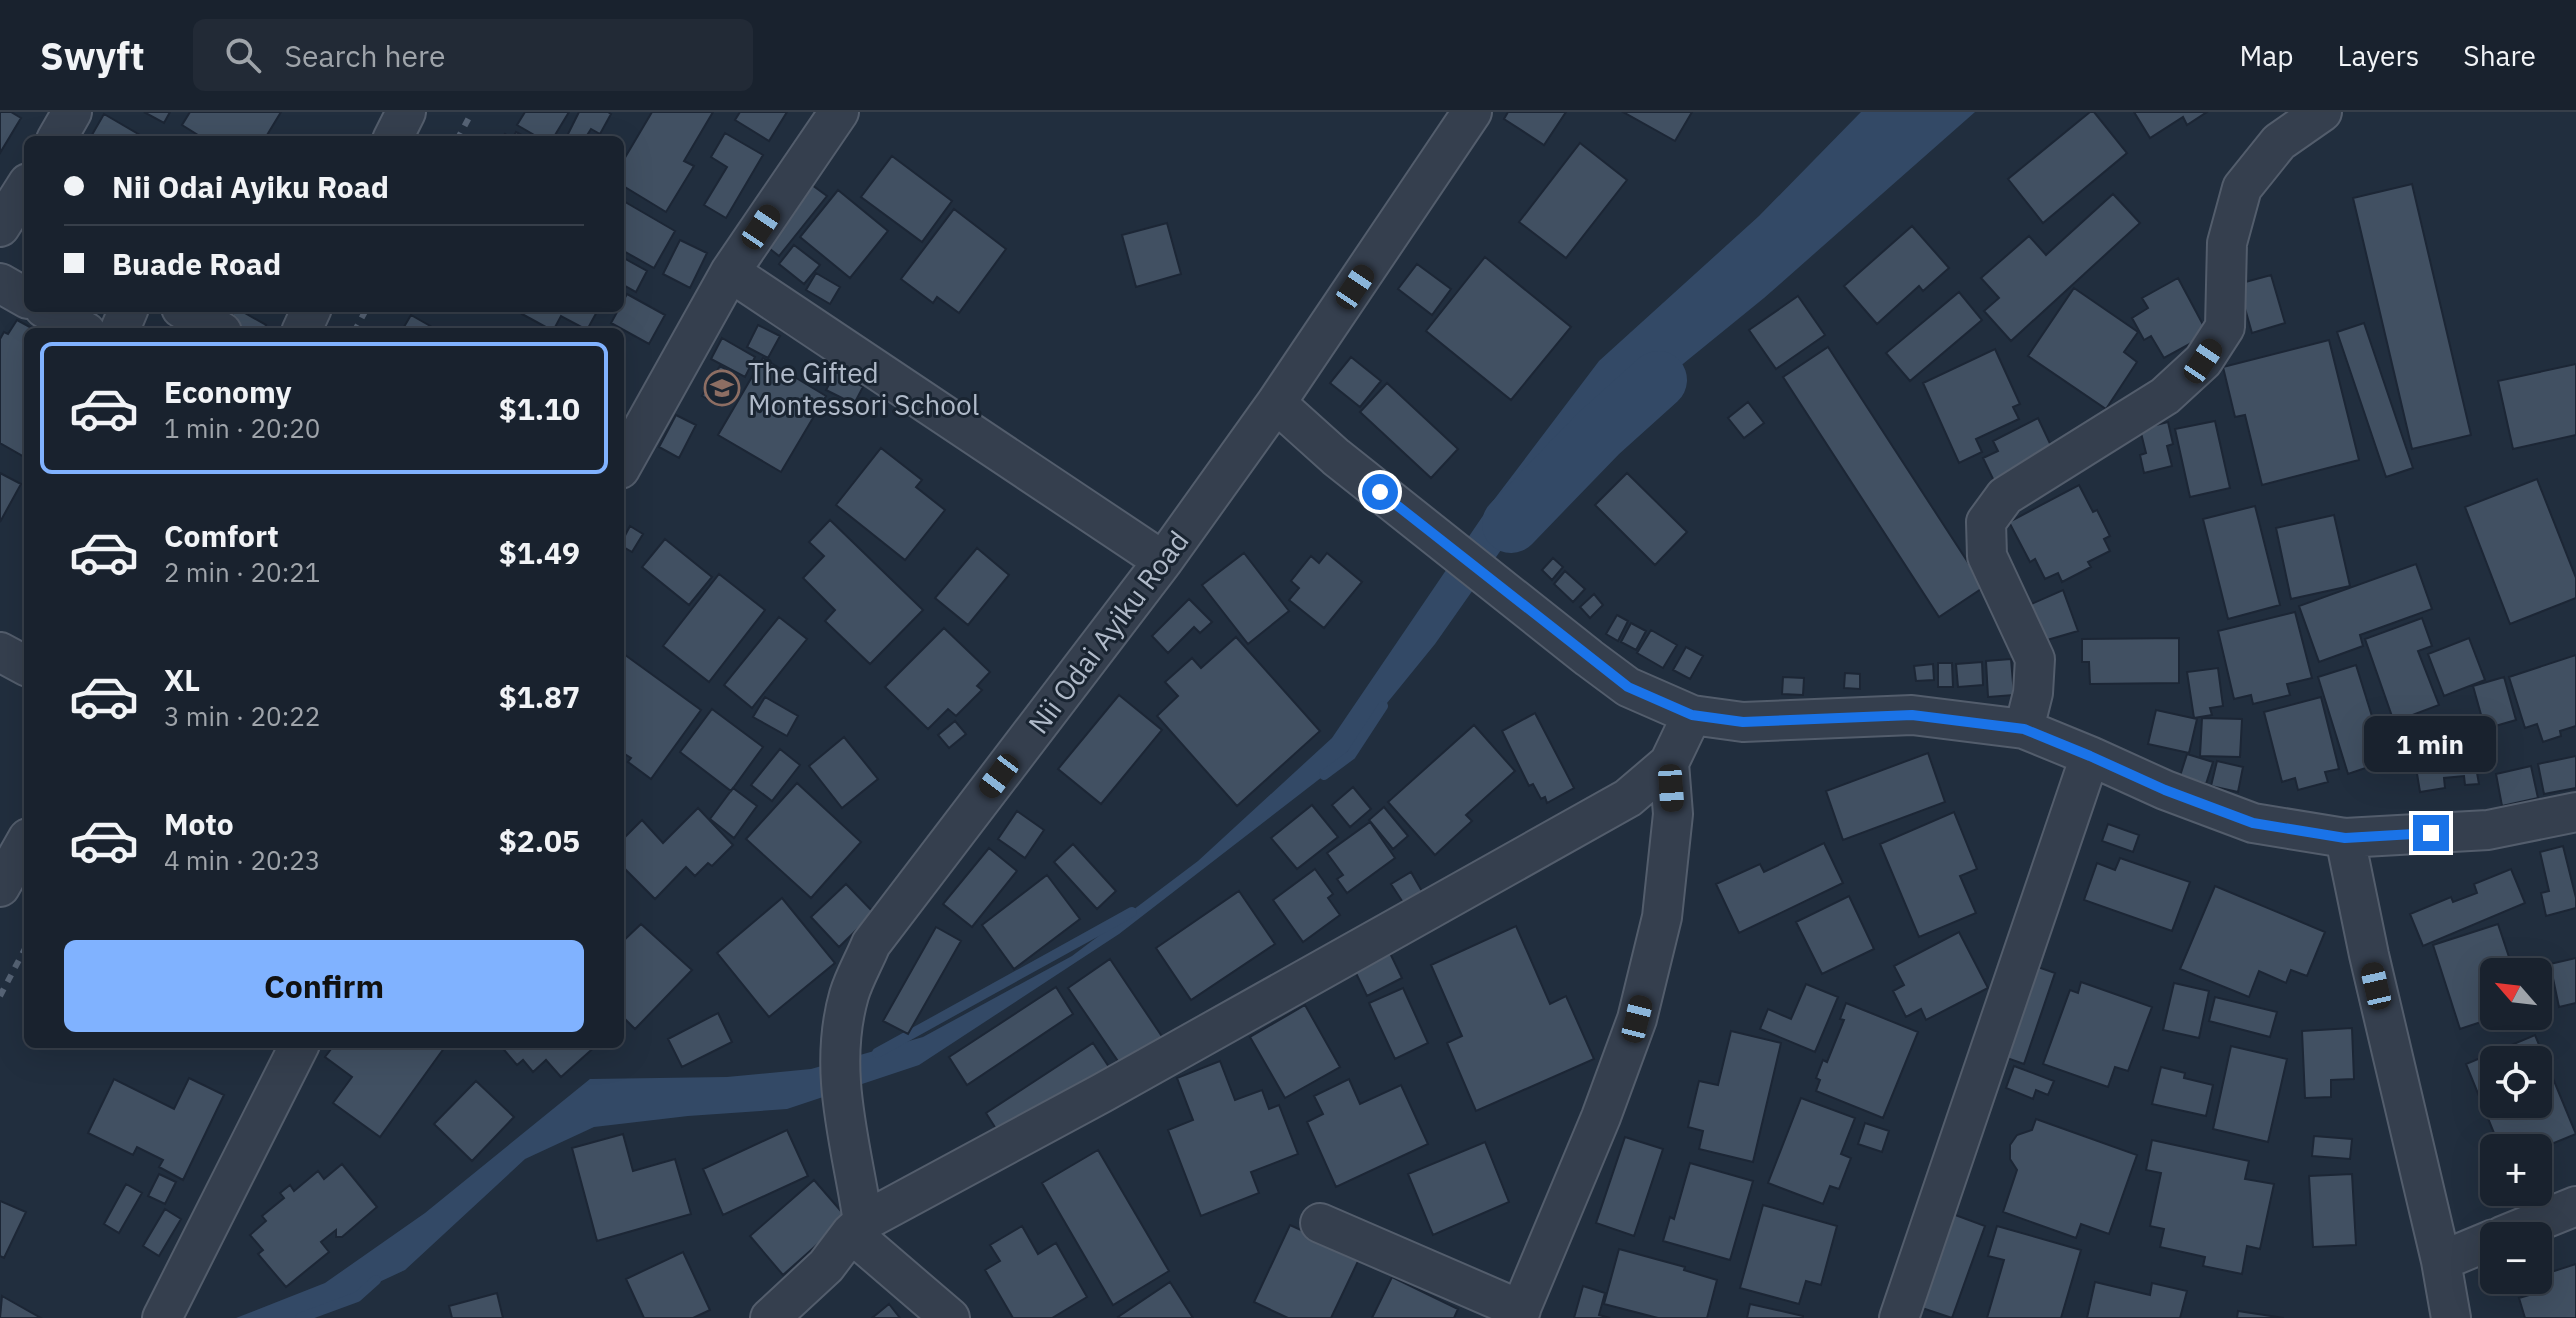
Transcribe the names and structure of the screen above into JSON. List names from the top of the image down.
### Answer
{
  "streets": {
    "street": ["Nii Odai Ayiku Road"]
  },
  "places": {
    "school or university": ["The Gifted Montessori School"]
  },
  "north": "top left",
  "page": {
    "header": "Swyft",
    "search": "Search here",
    "nav": ["Map", "Layers", "Share"],
    "banner": ["Nii Odai Ayiku Road", "Buade Road"],
    "list": [
      {
        "name": "Economy",
        "note": "1 min · 20:20",
        "value": "$1.10"
      },
      {
        "name": "Comfort",
        "note": "2 min · 20:21",
        "value": "$1.49"
      },
      {
        "name": "XL",
        "note": "3 min · 20:22",
        "value": "$1.87"
      },
      {
        "name": "Moto",
        "note": "4 min · 20:23",
        "value": "$2.05"
      }
    ],
    "bubble": "1 min",
    "buttons": "Confirm",
    "map_buttons": ["+", "−"]
  }
}
